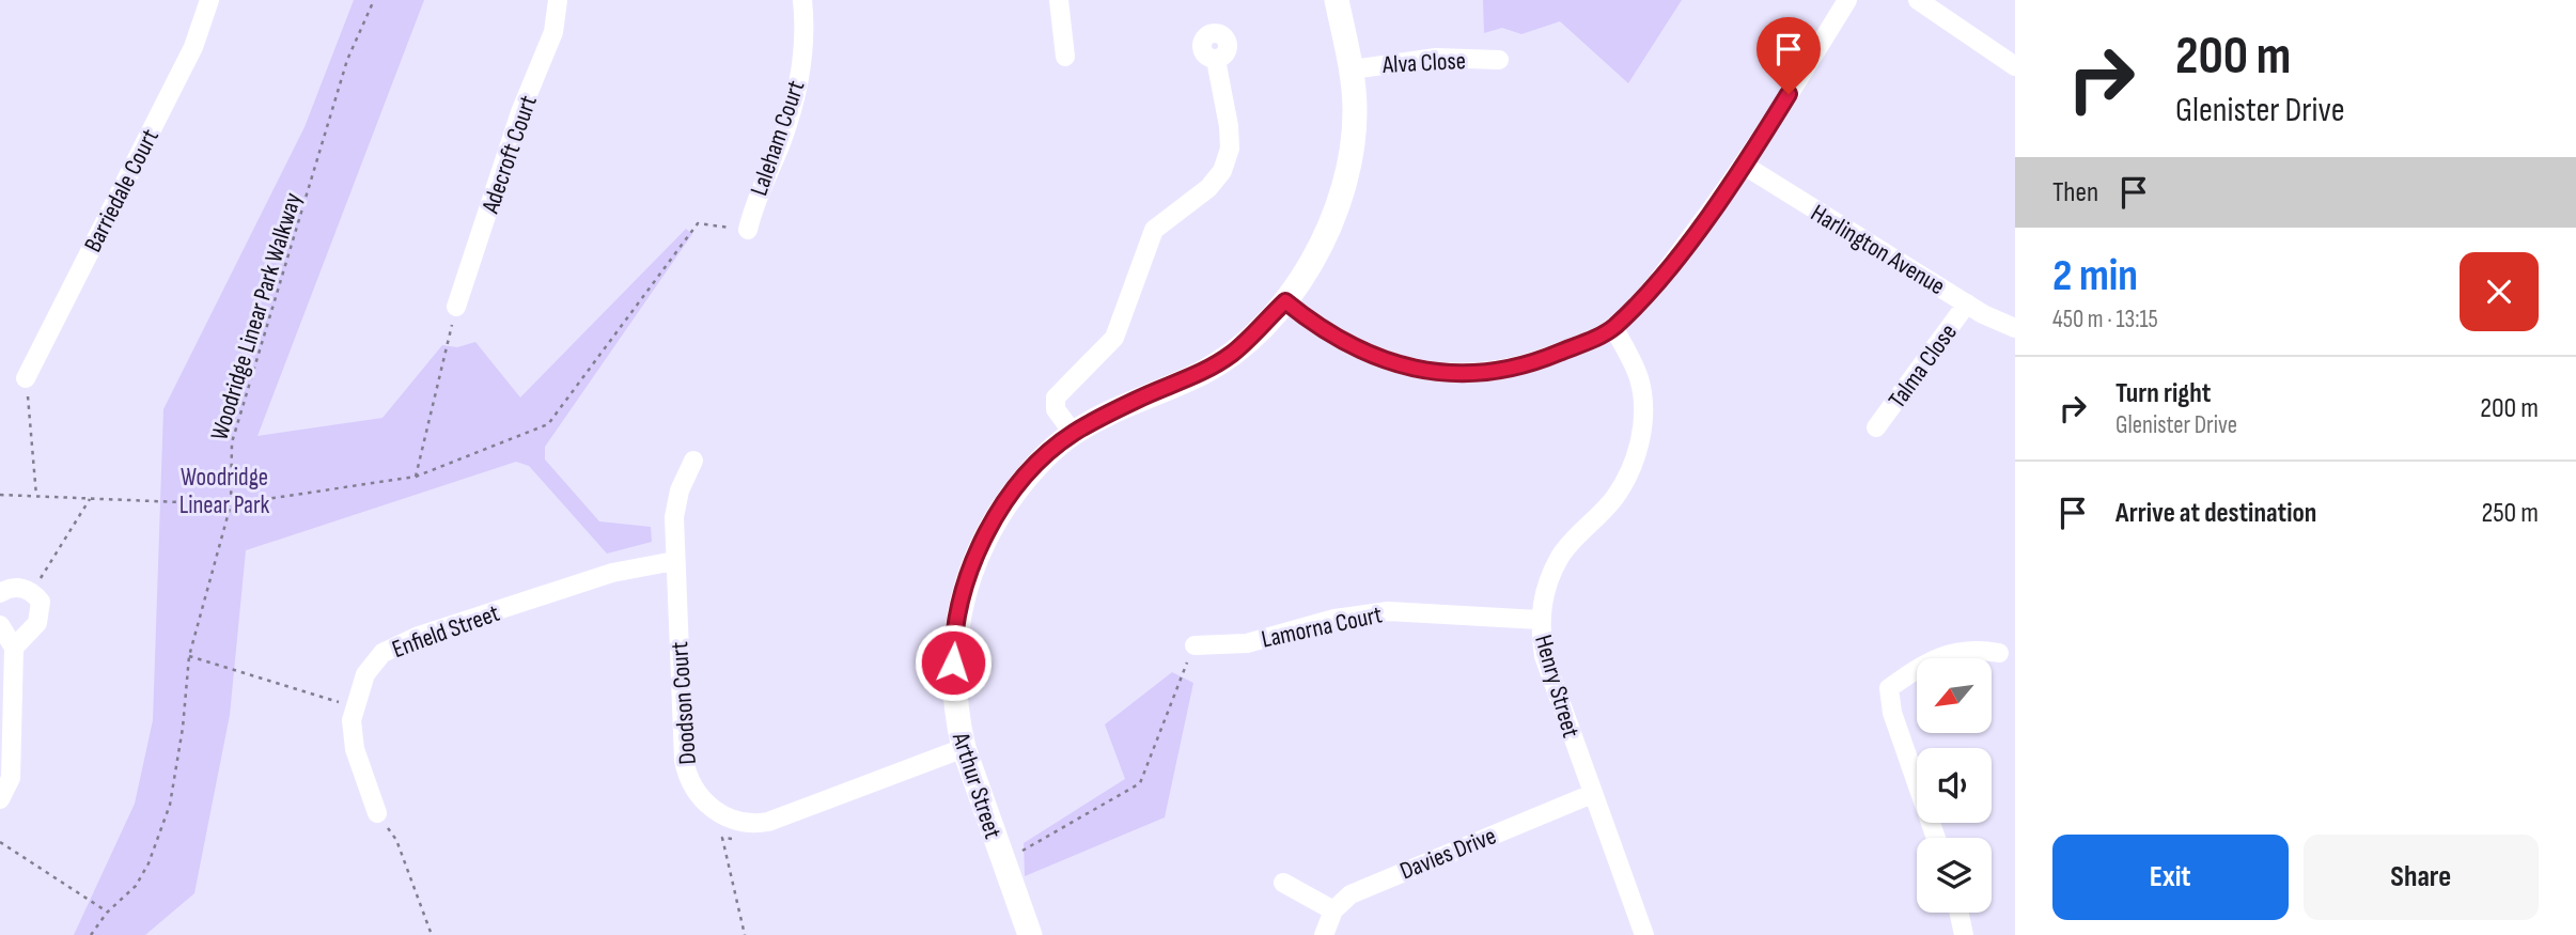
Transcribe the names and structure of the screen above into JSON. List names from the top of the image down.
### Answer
{
  "streets": {
    "street": [
      "Alva Close",
      "Laleham Court",
      "Adecroft Court",
      "Barriedale Court",
      "Harlington Avenue",
      "Talma Close",
      "Lamorna Court",
      "Enfield Street",
      "Henry Street",
      "Doodson Court",
      "Arthur Street",
      "Davies Drive"
    ],
    "path": ["Woodridge Linear Park Walkway"]
  },
  "crossings": [
    ["Alva Close", "Arthur Street"],
    ["Harlington Avenue", "Talma Close"],
    ["Lamorna Court", "Henry Street"],
    ["Enfield Street", "Doodson Court"],
    ["Henry Street", "Davies Drive"],
    ["Doodson Court", "Arthur Street"]
  ],
  "parks": ["Woodridge Linear Park"],
  "north": "bottom left",
  "page": {
    "turn": ["200 m", "Glenister Drive"],
    "then": "Then",
    "heading": ["2 min", "450 m · 13:15"],
    "list": [
      {
        "name": "Turn right",
        "note": "Glenister Drive",
        "value": "200 m"
      },
      {
        "name": "Arrive at destination",
        "value": "250 m"
      }
    ],
    "buttons": ["Exit", "Share"]
  }
}
